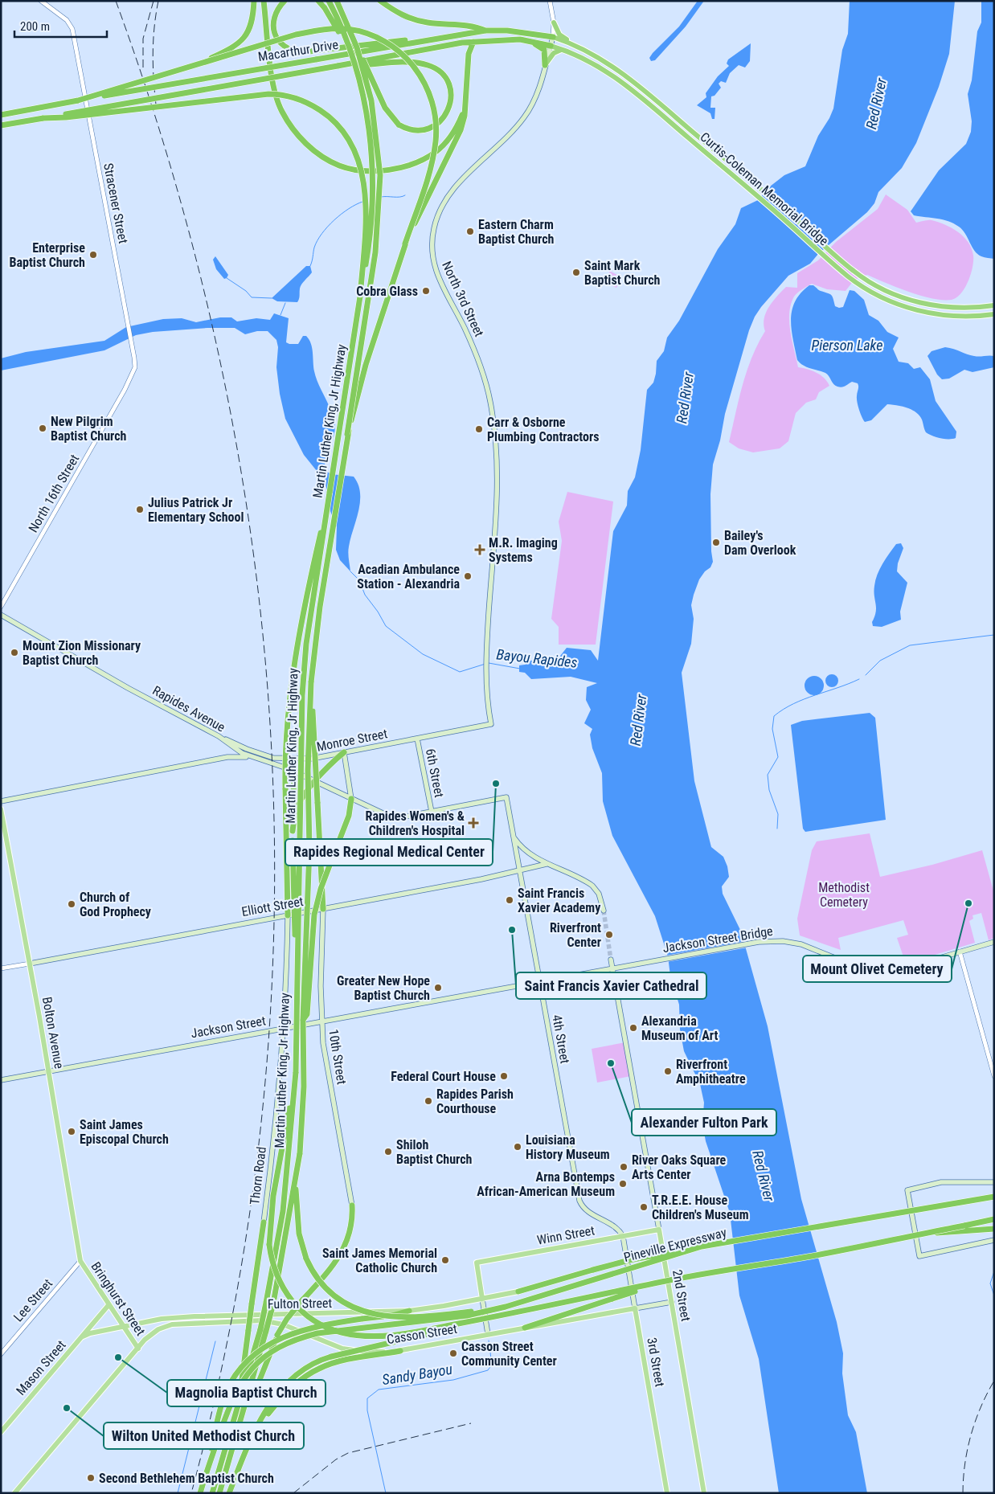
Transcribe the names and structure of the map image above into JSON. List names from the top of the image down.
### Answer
{
  "streets": {
    "highway": [
      "Macarthur Drive",
      "Curtis-Coleman Memorial Bridge",
      "Martin Luther King, Jr Highway",
      "Pineville Expressway"
    ],
    "main road": [
      "North 3rd Street",
      "Rapides Avenue",
      "Monroe Street",
      "6th Street",
      "Elliott Street",
      "Jackson Street Bridge",
      "Jackson Street",
      "Bolton Avenue",
      "4th Street",
      "10th Street",
      "Thorn Road",
      "Winn Street",
      "2nd Street",
      "Bringhurst Street",
      "Fulton Street",
      "Casson Street",
      "3rd Street",
      "Mason Street"
    ],
    "street": ["Stracener Street", "North 16th Street", "Lee Street"]
  },
  "crossings": [
    ["Macarthur Drive", "Curtis-Coleman Memorial Bridge"],
    ["Macarthur Drive", "North 3rd Street"],
    ["Stracener Street", "North 16th Street"],
    ["North 3rd Street", "Monroe Street"],
    ["Rapides Avenue", "Monroe Street"],
    ["Rapides Avenue", "6th Street"],
    ["Rapides Avenue", "4th Street"],
    ["Monroe Street", "6th Street"],
    ["6th Street", "4th Street"],
    ["Elliott Street", "Bolton Avenue"],
    ["Elliott Street", "4th Street"],
    ["Elliott Street", "10th Street"],
    ["Elliott Street", "Thorn Road"],
    ["Jackson Street Bridge", "Jackson Street"],
    ["Jackson Street", "Bolton Avenue"],
    ["Jackson Street", "4th Street"],
    ["Jackson Street", "10th Street"],
    ["Jackson Street", "Thorn Road"],
    ["Jackson Street", "2nd Street"],
    ["Bolton Avenue", "Bringhurst Street"],
    ["Bolton Avenue", "Lee Street"],
    ["4th Street", "Winn Street"],
    ["4th Street", "3rd Street"],
    ["Winn Street", "2nd Street"],
    ["Winn Street", "Fulton Street"],
    ["Winn Street", "3rd Street"],
    ["2nd Street", "Casson Street"],
    ["Bringhurst Street", "Lee Street"],
    ["Bringhurst Street", "Fulton Street"],
    ["Bringhurst Street", "Casson Street"],
    ["Bringhurst Street", "Mason Street"],
    ["Fulton Street", "Mason Street"],
    ["Casson Street", "3rd Street"]
  ],
  "water": [
    "Red River",
    "Pierson Lake",
    "Bayou Rapides",
    "Sandy Bayou"
  ],
  "parks": ["Methodist Cemetery"],
  "places": {
    "other": [
      "Eastern Charm Baptist Church",
      "Enterprise Baptist Church",
      "Saint Mark Baptist Church",
      "Cobra Glass",
      "New Pilgrim Baptist Church",
      "Carr & Osborne Plumbing Contractors",
      "Julius Patrick Jr Elementary School",
      "Bailey's Dam Overlook",
      "Acadian Ambulance Station - Alexandria",
      "Mount Zion Missionary Baptist Church",
      "Rapides Regional Medical Center",
      "Saint Francis Xavier Academy",
      "Mount Olivet Cemetery",
      "Church of God Prophecy",
      "Saint Francis Xavier Cathedral",
      "Riverfront Center",
      "Greater New Hope Baptist Church",
      "Alexandria Museum of Art",
      "Alexander Fulton Park",
      "Riverfront Amphitheatre",
      "Federal Court House",
      "Rapides Parish Courthouse",
      "Saint James Episcopal Church",
      "Louisiana History Museum",
      "Shiloh Baptist Church",
      "River Oaks Square Arts Center",
      "Arna Bontemps African-American Museum",
      "T.R.E.E. House Children's Museum",
      "Saint James Memorial Catholic Church",
      "Casson Street Community Center",
      "Magnolia Baptist Church",
      "Wilton United Methodist Church",
      "Second Bethlehem Baptist Church"
    ],
    "health": ["M.R. Imaging Systems", "Rapides Women's & Children's Hospital"]
  },
  "scale_bar": "200 m"
}
